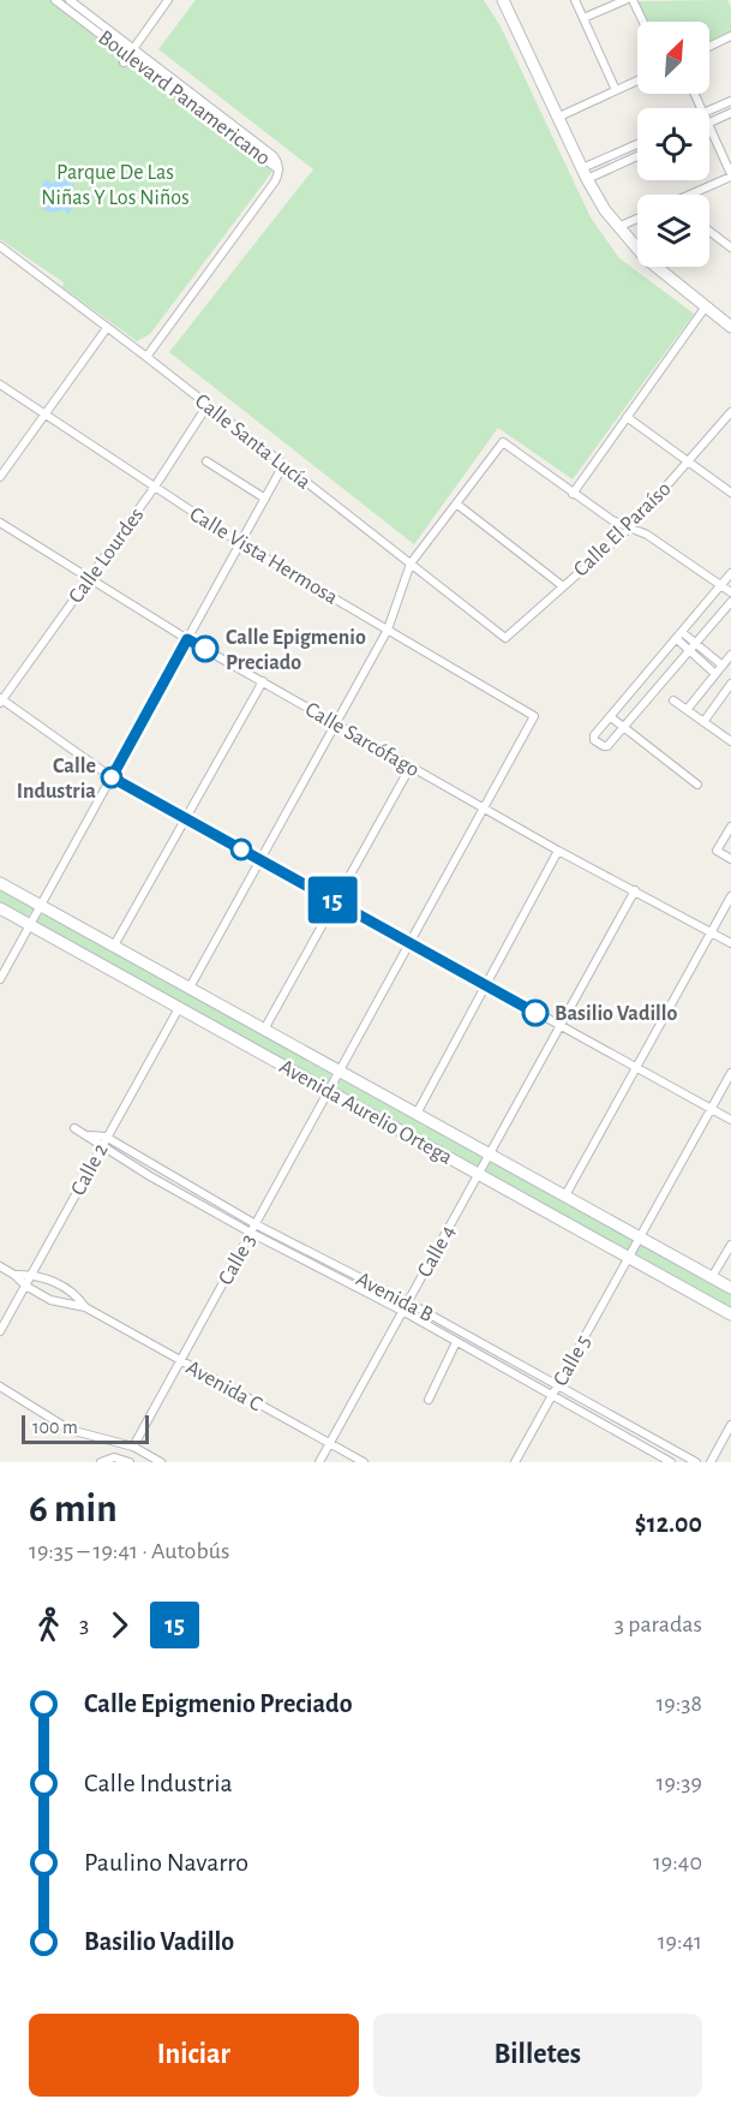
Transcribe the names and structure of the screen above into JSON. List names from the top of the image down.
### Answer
{
  "streets": {
    "main road": ["Avenida Aurelio Ortega"],
    "street": [
      "Boulevard Panamericano",
      "Calle Santa Lucía",
      "Calle El Paraíso",
      "Calle Lourdes",
      "Calle Vista Hermosa",
      "Calle Sarcófago",
      "Calle 2",
      "Calle 4",
      "Calle 3",
      "Avenida B",
      "Calle 5",
      "Avenida C"
    ]
  },
  "crossings": [
    ["Boulevard Panamericano", "Calle Santa Lucía"],
    ["Calle Santa Lucía", "Calle El Paraíso"],
    ["Calle Santa Lucía", "Calle Lourdes"],
    ["Calle Lourdes", "Calle Vista Hermosa"],
    ["Calle Lourdes", "Calle Sarcófago"],
    ["Calle Vista Hermosa", "Calle 3"],
    ["Calle Sarcófago", "Calle 4"],
    ["Calle Sarcófago", "Calle 3"],
    ["Avenida Aurelio Ortega", "Calle 2"],
    ["Avenida Aurelio Ortega", "Calle 4"],
    ["Avenida Aurelio Ortega", "Calle 3"],
    ["Avenida Aurelio Ortega", "Calle 5"],
    ["Calle 2", "Avenida B"],
    ["Calle 2", "Avenida C"],
    ["Calle 4", "Avenida B"],
    ["Calle 4", "Avenida C"],
    ["Calle 3", "Avenida B"],
    ["Calle 3", "Avenida C"],
    ["Avenida B", "Calle 5"]
  ],
  "parks": ["Parque De Las Niñas Y Los Niños"],
  "places": ["Calle Epigmenio Preciado", "Calle Industria", "Basilio Vadillo"],
  "lines": ["bus line 15"],
  "scale_bar": "100 m",
  "north": "top right",
  "page": {
    "on_map": "15",
    "scale": "100 m",
    "heading": ["6 min", "19:35 – 19:41 · Autobús", "$12.00"],
    "legs": ["3", "15", "3 paradas"],
    "list": [
      {
        "name": "Calle Epigmenio Preciado",
        "value": "19:38"
      },
      {
        "name": "Calle Industria",
        "value": "19:39"
      },
      {
        "name": "Paulino Navarro",
        "value": "19:40"
      },
      {
        "name": "Basilio Vadillo",
        "value": "19:41"
      }
    ],
    "buttons": ["Iniciar", "Billetes"]
  }
}
